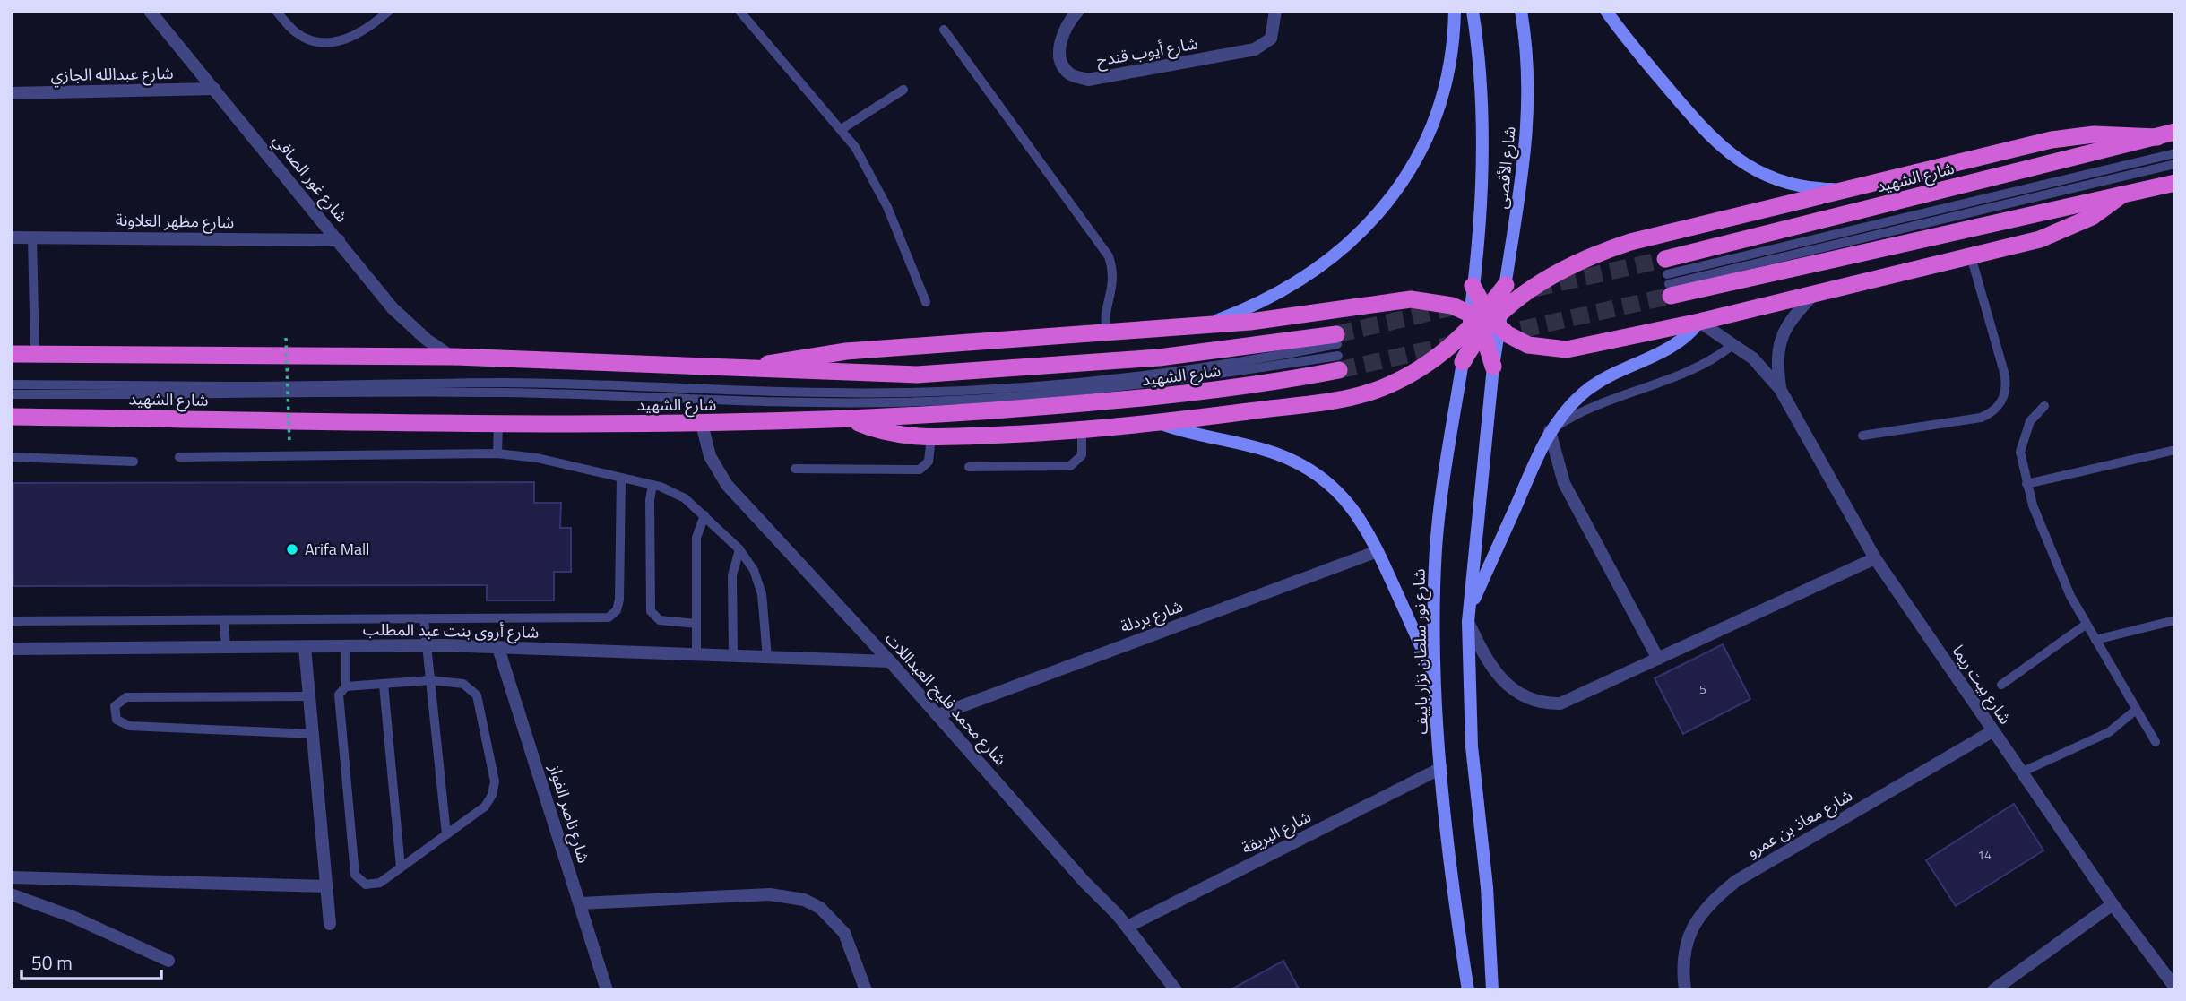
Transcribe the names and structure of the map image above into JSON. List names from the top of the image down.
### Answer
{
  "streets": {
    "highway": ["شارع الشهيد"],
    "main road": ["شارع الأقصى", "شارع نور سلطان نزار باييف"],
    "street": [
      "شارع أيوب قندح",
      "شارع عبدالله الجازي",
      "شارع غور الصافي",
      "شارع مظهر العلاونة",
      "شارع بردلة",
      "شارع أروى بنت عبد المطلب",
      "شارع بيت ريما",
      "شارع محمد فليح العبداللات",
      "شارع ناصر الفواز",
      "شارع معاذ بن عمرو",
      "شارع البريقة"
    ]
  },
  "crossings": [
    ["شارع عبدالله الجازي", "شارع غور الصافي"],
    ["شارع الشهيد", "شارع غور الصافي"],
    ["شارع الشهيد", "شارع محمد فليح العبداللات"],
    ["شارع غور الصافي", "شارع مظهر العلاونة"],
    ["شارع بردلة", "شارع محمد فليح العبداللات"],
    ["شارع أروى بنت عبد المطلب", "شارع محمد فليح العبداللات"],
    ["شارع أروى بنت عبد المطلب", "شارع ناصر الفواز"],
    ["شارع نور سلطان نزار باييف", "شارع البريقة"],
    ["شارع بيت ريما", "شارع معاذ بن عمرو"],
    ["شارع محمد فليح العبداللات", "شارع البريقة"]
  ],
  "places": ["Arifa Mall"],
  "house_numbers": ["5", "14"],
  "scale_bar": "50 m"
}
